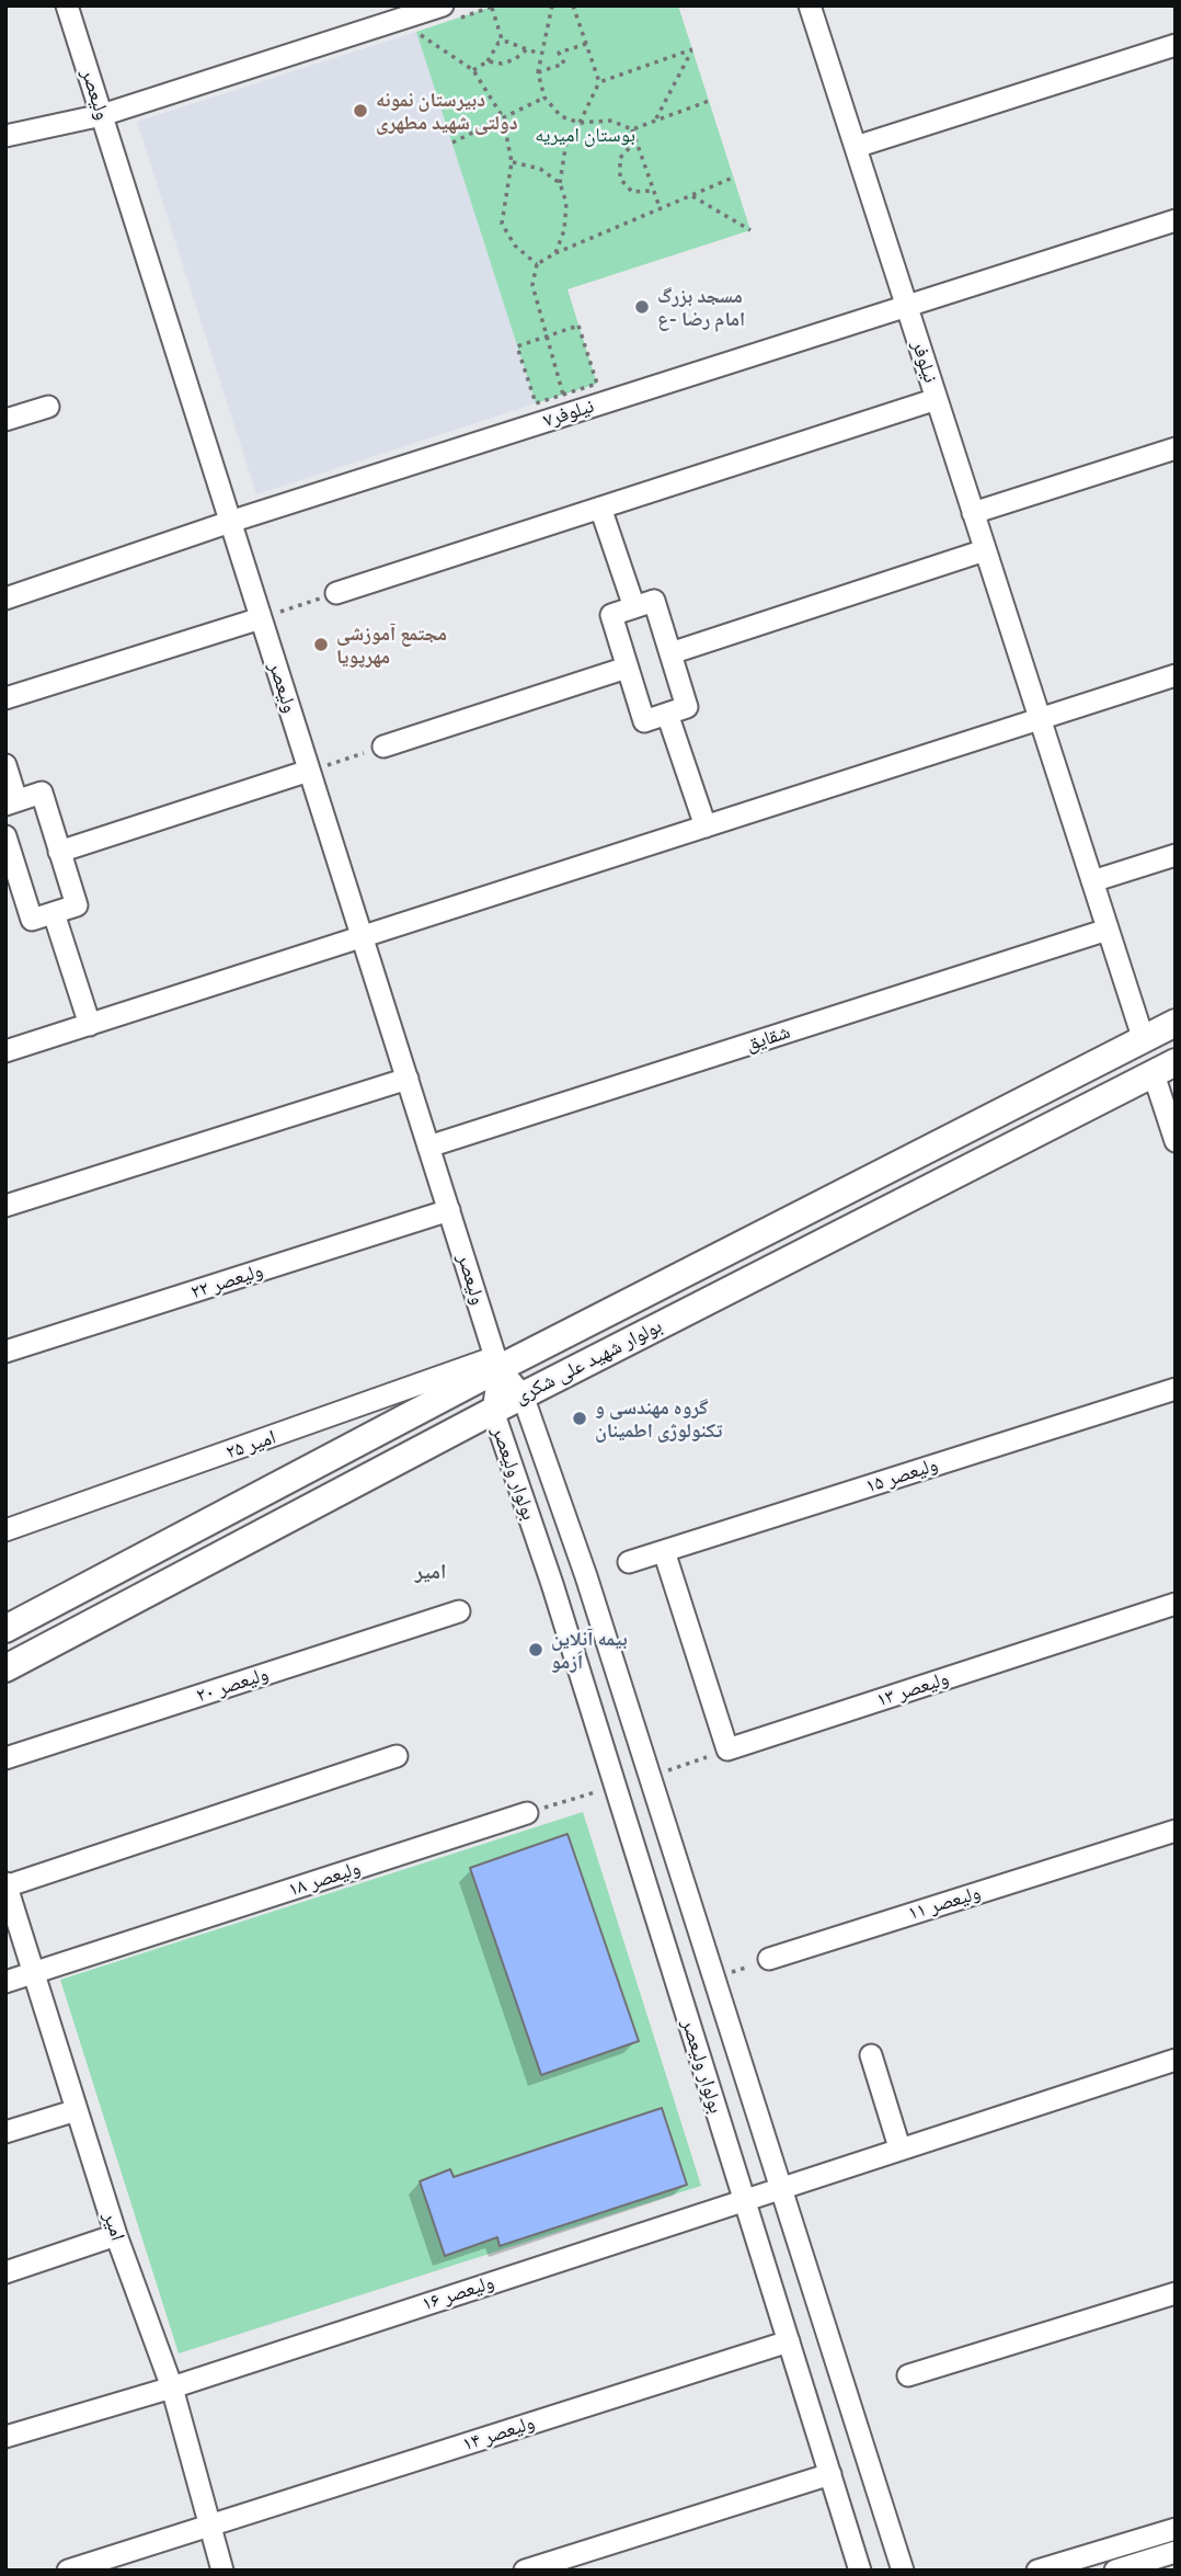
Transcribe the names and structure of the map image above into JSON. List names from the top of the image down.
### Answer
{
  "streets": {
    "main road": ["بولوار شهید علی شکری"],
    "street": [
      "ولیعصر",
      "نیلوفر",
      "نیلوفر۷",
      "شقایق",
      "ولیعصر ۲۲",
      "امیر ۲۵",
      "بولوار ولیعصر",
      "ولیعصر ۱۵",
      "ولیعصر ۲۰",
      "ولیعصر ۱۳",
      "ولیعصر ۱۸",
      "ولیعصر ۱۱",
      "امیر",
      "ولیعصر ۱۶",
      "ولیعصر ۱۴"
    ]
  },
  "crossings": [
    ["ولیعصر", "نیلوفر۷"],
    ["ولیعصر", "شقایق"],
    ["ولیعصر", "ولیعصر ۲۲"],
    ["ولیعصر", "بولوار شهید علی شکری"],
    ["ولیعصر", "امیر ۲۵"],
    ["ولیعصر", "بولوار ولیعصر"],
    ["نیلوفر", "نیلوفر۷"],
    ["نیلوفر", "شقایق"],
    ["نیلوفر", "بولوار شهید علی شکری"],
    ["بولوار شهید علی شکری", "امیر ۲۵"],
    ["بولوار شهید علی شکری", "بولوار ولیعصر"],
    ["امیر ۲۵", "بولوار ولیعصر"],
    ["بولوار ولیعصر", "ولیعصر ۱۶"],
    ["بولوار ولیعصر", "ولیعصر ۱۴"],
    ["ولیعصر ۱۸", "امیر"],
    ["امیر", "ولیعصر ۱۶"],
    ["امیر", "ولیعصر ۱۴"]
  ],
  "districts": ["امیر"],
  "parks": ["بوستان امیریه"],
  "places": [
    "دبیرستان نمونه دولتی شهید مطهری",
    "مسجد بزرگ امام رضا -ع",
    "مجتمع آموزشی مهرپویا",
    "گروه مهندسی و تکنولوژی اطمینان",
    "بیمه آنلاین اَزمو"
  ]
}
